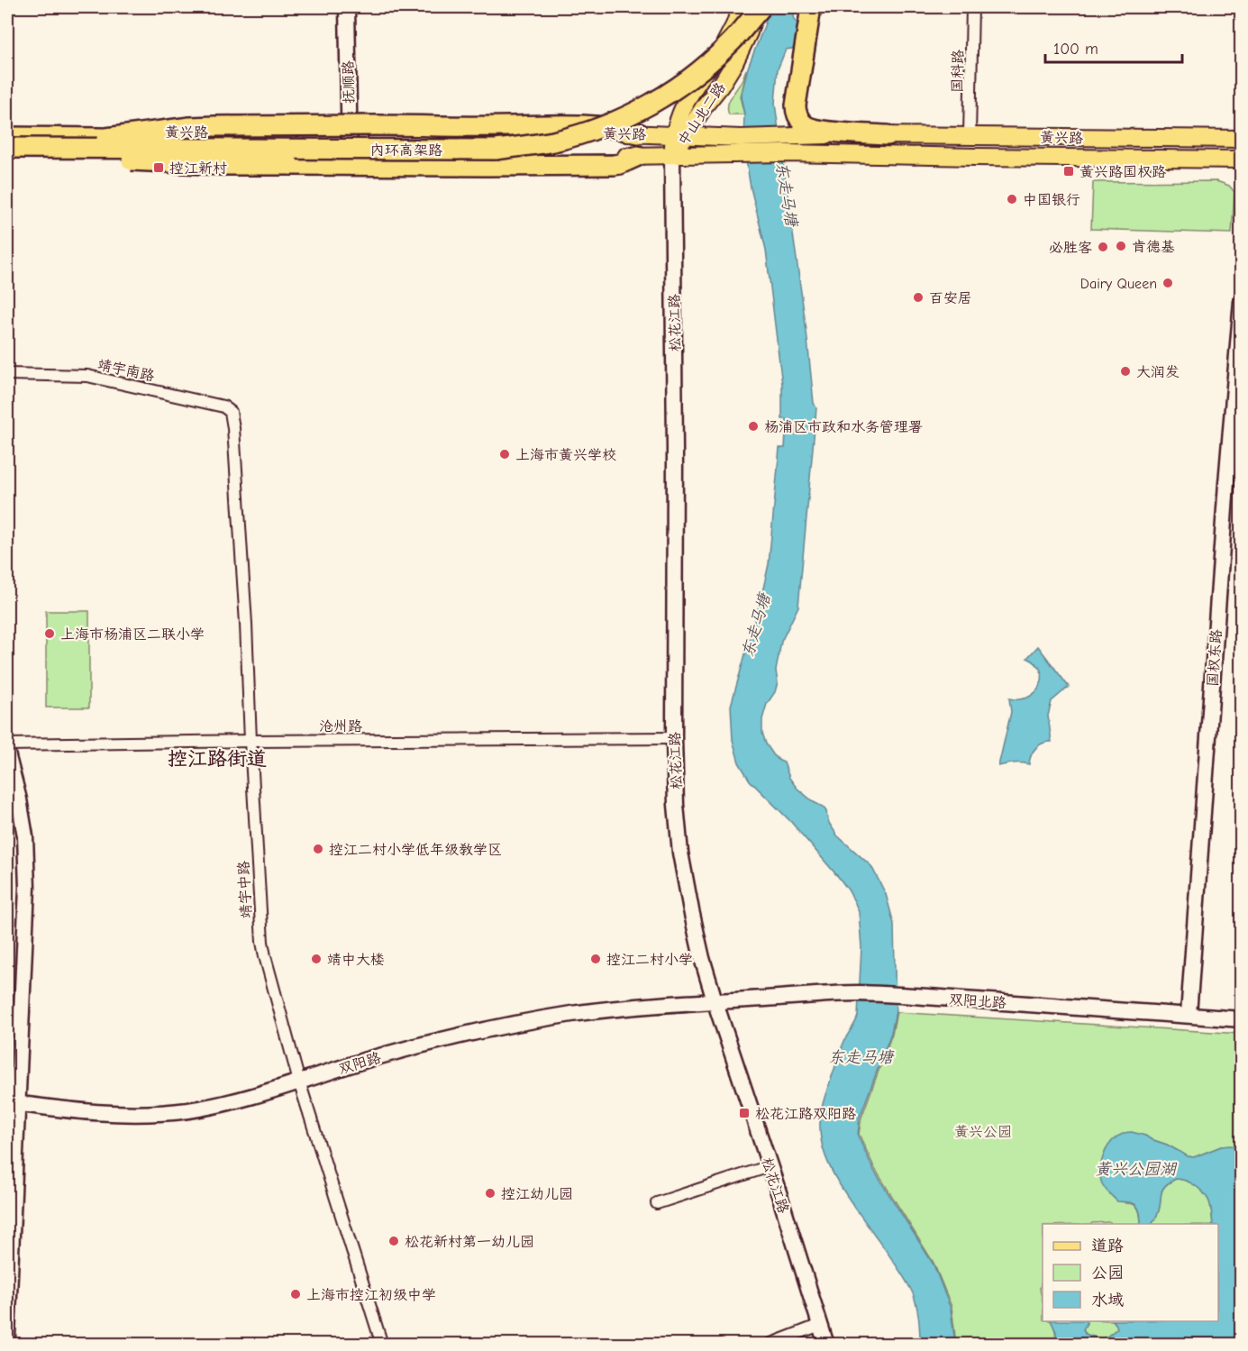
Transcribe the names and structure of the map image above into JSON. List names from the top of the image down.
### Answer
{
  "streets": {
    "highway": ["内环高架路"],
    "main road": ["中山北二路", "黄兴路"],
    "street": [
      "国科路",
      "抚顺路",
      "松花江路",
      "靖宇南路",
      "国权东路",
      "沧州路",
      "靖宇中路",
      "双阳北路",
      "双阳路"
    ]
  },
  "crossings": [
    ["国科路", "黄兴路"],
    ["抚顺路", "黄兴路"],
    ["中山北二路", "黄兴路"],
    ["中山北二路", "松花江路"],
    ["黄兴路", "松花江路"],
    ["松花江路", "沧州路"],
    ["松花江路", "双阳北路"],
    ["松花江路", "双阳路"],
    ["靖宇南路", "靖宇中路"],
    ["国权东路", "双阳北路"],
    ["沧州路", "靖宇中路"],
    ["靖宇中路", "双阳路"],
    ["双阳北路", "双阳路"]
  ],
  "districts": ["控江路街道"],
  "water": ["东走马塘", "黄兴公园湖"],
  "parks": ["黄兴公园"],
  "places": {
    "transit": ["控江新村", "黄兴路国权路", "松花江路双阳路"],
    "other": [
      "中国银行",
      "肯德基",
      "必胜客",
      "Dairy Queen",
      "百安居",
      "大润发",
      "杨浦区市政和水务管理署",
      "上海市黄兴学校",
      "上海市杨浦区二联小学",
      "控江二村小学低年级教学区",
      "靖中大楼",
      "控江二村小学",
      "控江幼儿园",
      "松花新村第一幼儿园",
      "上海市控江初级中学"
    ]
  },
  "legend": ["道路", "公园", "水域"],
  "scale_bar": "100 m"
}
